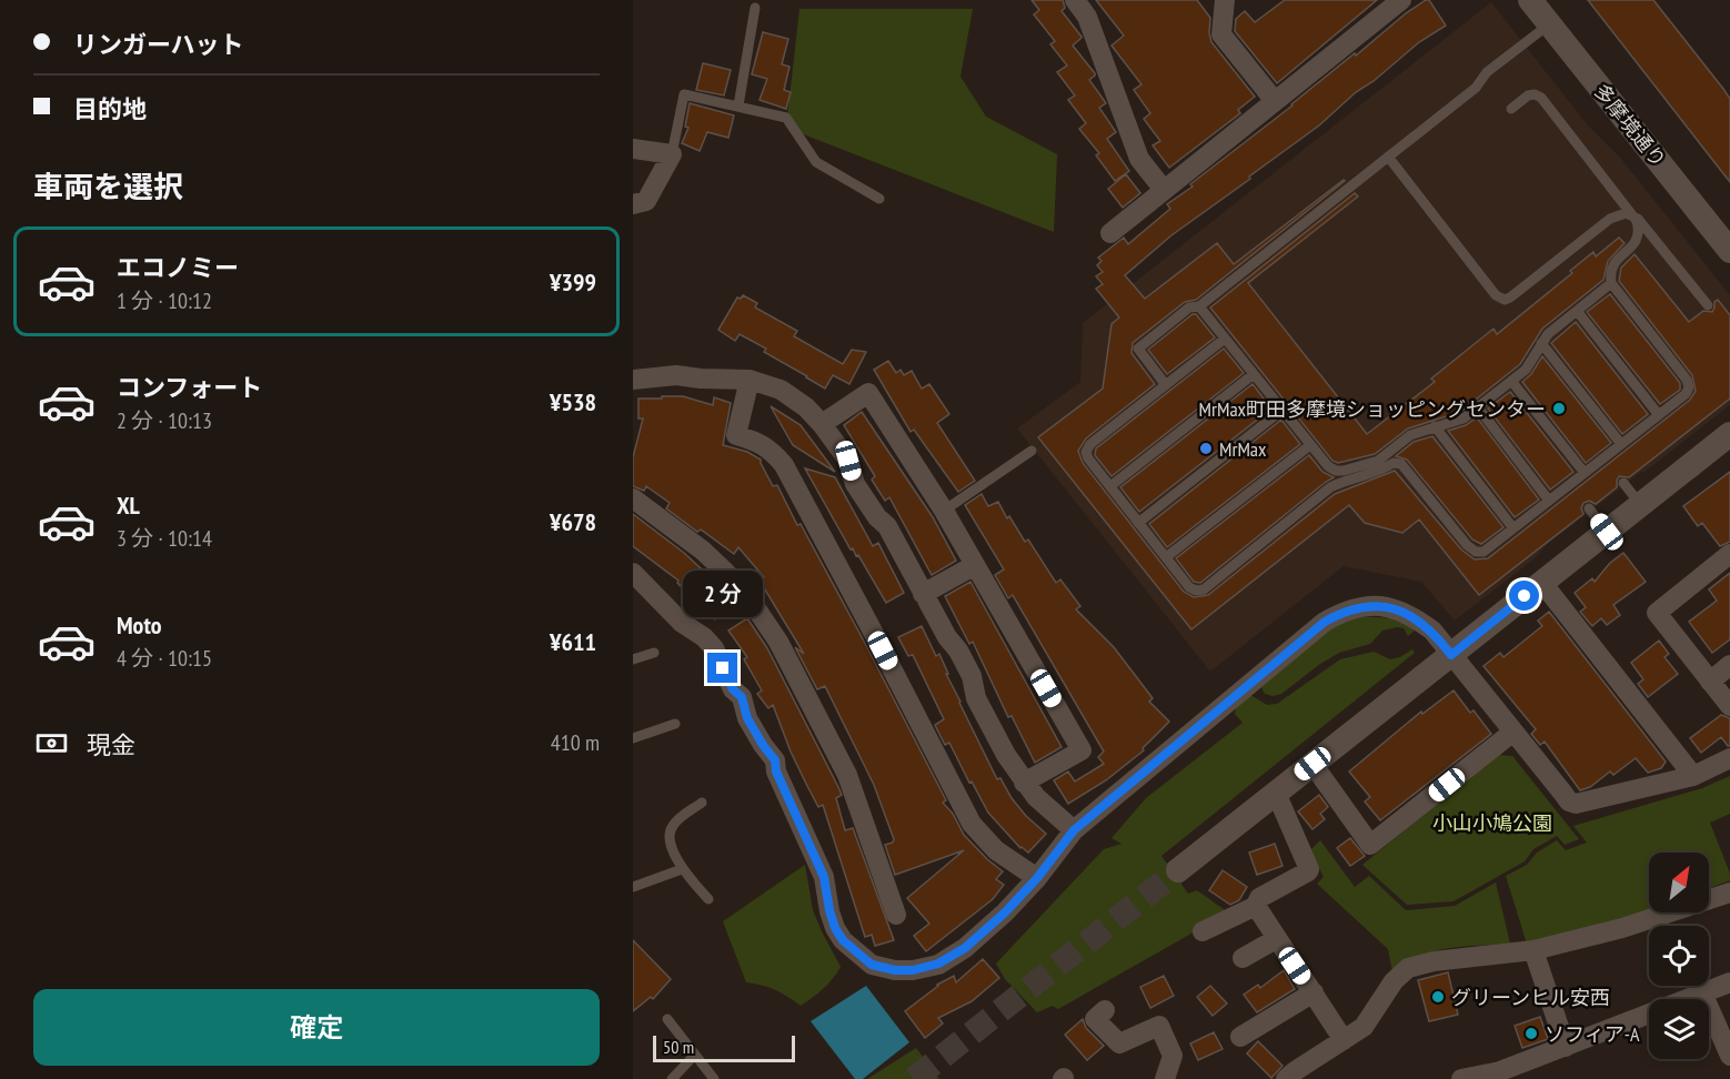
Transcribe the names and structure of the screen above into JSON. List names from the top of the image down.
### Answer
{
  "streets": {
    "street": ["多摩境通り"]
  },
  "parks": ["小山小鳩公園"],
  "places": [
    "MrMax町田多摩境ショッピングセンター",
    "MrMax",
    "グリーンヒル安西",
    "ソフィア-A"
  ],
  "scale_bar": "50 m",
  "north": "top right",
  "page": {
    "banner": ["リンガーハット", "目的地"],
    "heading": "車両を選択",
    "list": [
      {
        "name": "エコノミー",
        "note": "1 分 · 10:12",
        "value": "¥399"
      },
      {
        "name": "コンフォート",
        "note": "2 分 · 10:13",
        "value": "¥538"
      },
      {
        "name": "XL",
        "note": "3 分 · 10:14",
        "value": "¥678"
      },
      {
        "name": "Moto",
        "note": "4 分 · 10:15",
        "value": "¥611"
      }
    ],
    "bubble": "2 分",
    "pay": ["現金", "410 m"],
    "buttons": "確定",
    "scale": "50 m"
  }
}
